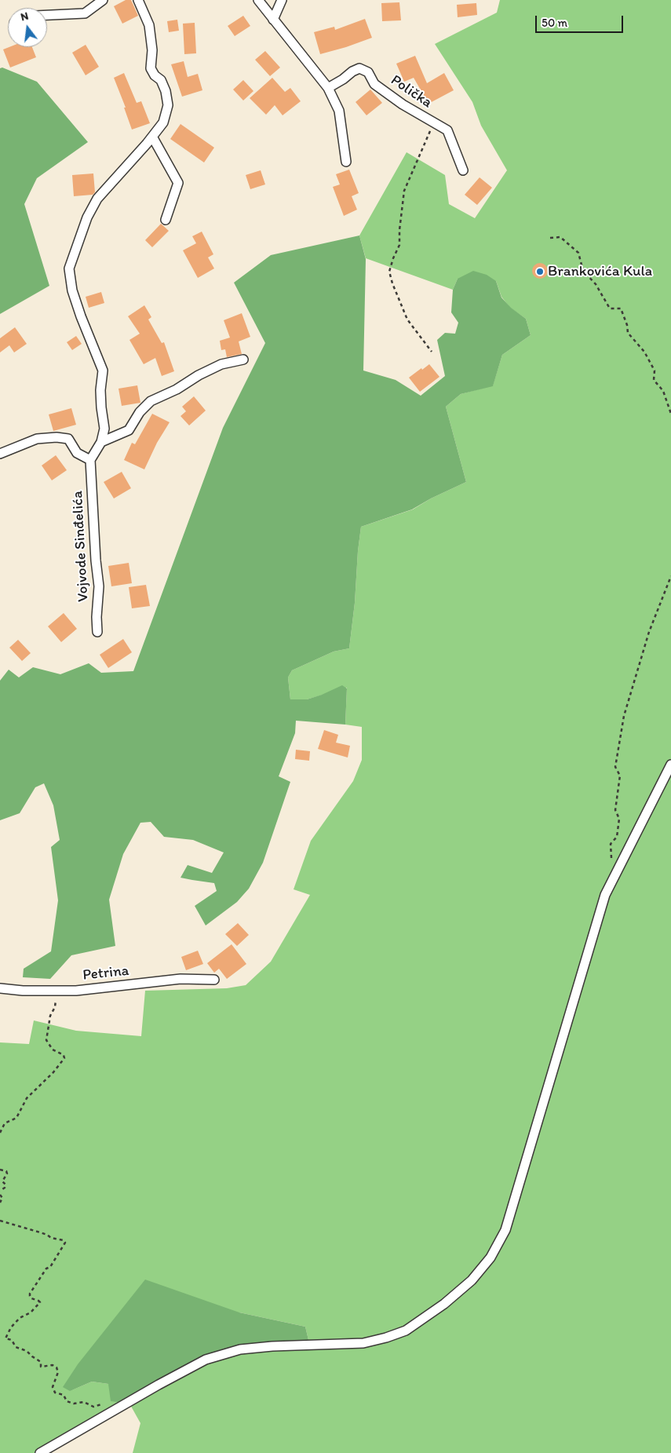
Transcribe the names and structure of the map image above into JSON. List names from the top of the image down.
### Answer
{
  "streets": {
    "street": ["Polička", "Vojvode Sinđelića", "Petrina"]
  },
  "places": ["Brankovića Kula"],
  "scale_bar": "50 m",
  "north": "top"
}
